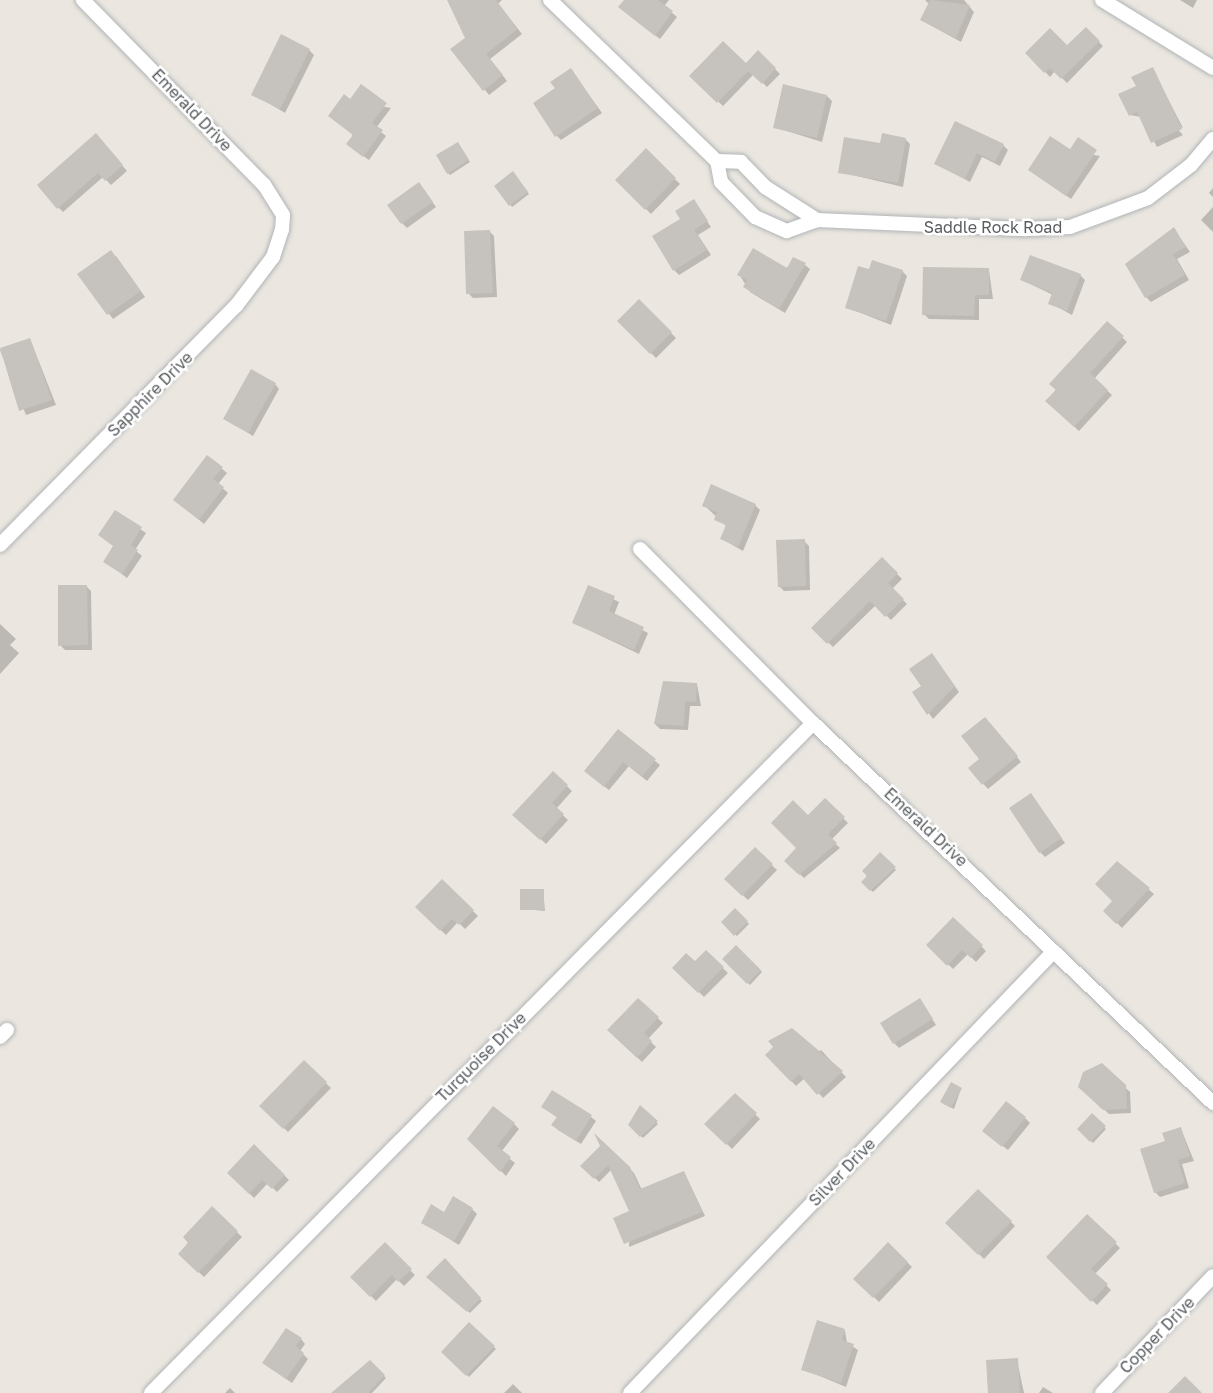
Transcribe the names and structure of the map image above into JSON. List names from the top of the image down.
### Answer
{
  "streets": {
    "street": [
      "Emerald Drive",
      "Saddle Rock Road",
      "Sapphire Drive",
      "Turquoise Drive",
      "Silver Drive",
      "Copper Drive"
    ]
  },
  "crossings": [
    ["Emerald Drive", "Sapphire Drive"],
    ["Emerald Drive", "Turquoise Drive"],
    ["Emerald Drive", "Silver Drive"]
  ]
}
